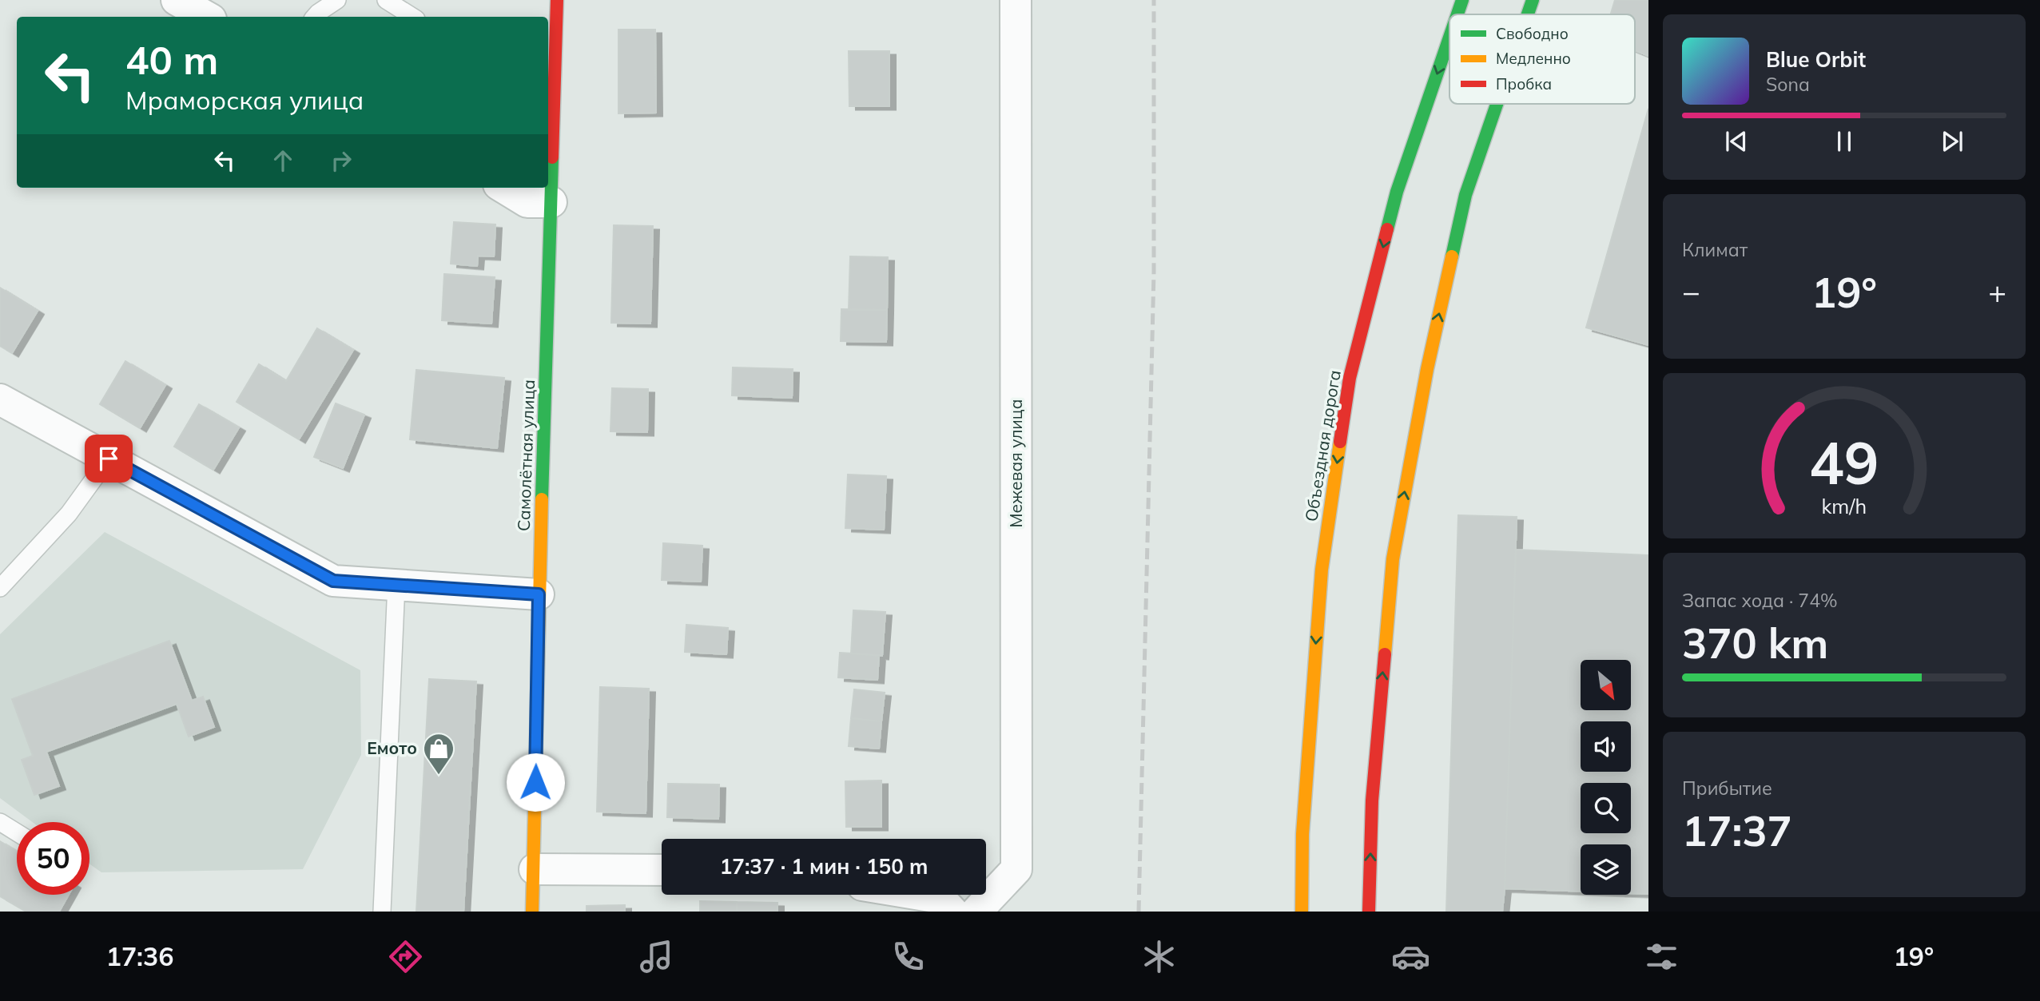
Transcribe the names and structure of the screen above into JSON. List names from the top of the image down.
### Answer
{
  "streets": {
    "main road": ["Объездная дорога", "Самолётная улица"],
    "street": ["Межевая улица"]
  },
  "places": {
    "shop": ["Емото"]
  },
  "legend": ["Свободно", "Медленно", "Пробка"],
  "north": "bottom right",
  "page": {
    "turn": ["40 m", "Мраморская улица"],
    "song": ["Blue Orbit", "Sona"],
    "tile": [
      "Климат",
      ["Запас хода · 74%", "370 km"],
      ["Прибытие", "17:37"]
    ],
    "heat": ["−", "19°", "+"],
    "limit": "50",
    "trip": "17:37 · 1 мин · 150 m",
    "tabs": ["17:36", "19°"],
    "gauge": ["49", "km/h"]
  }
}
